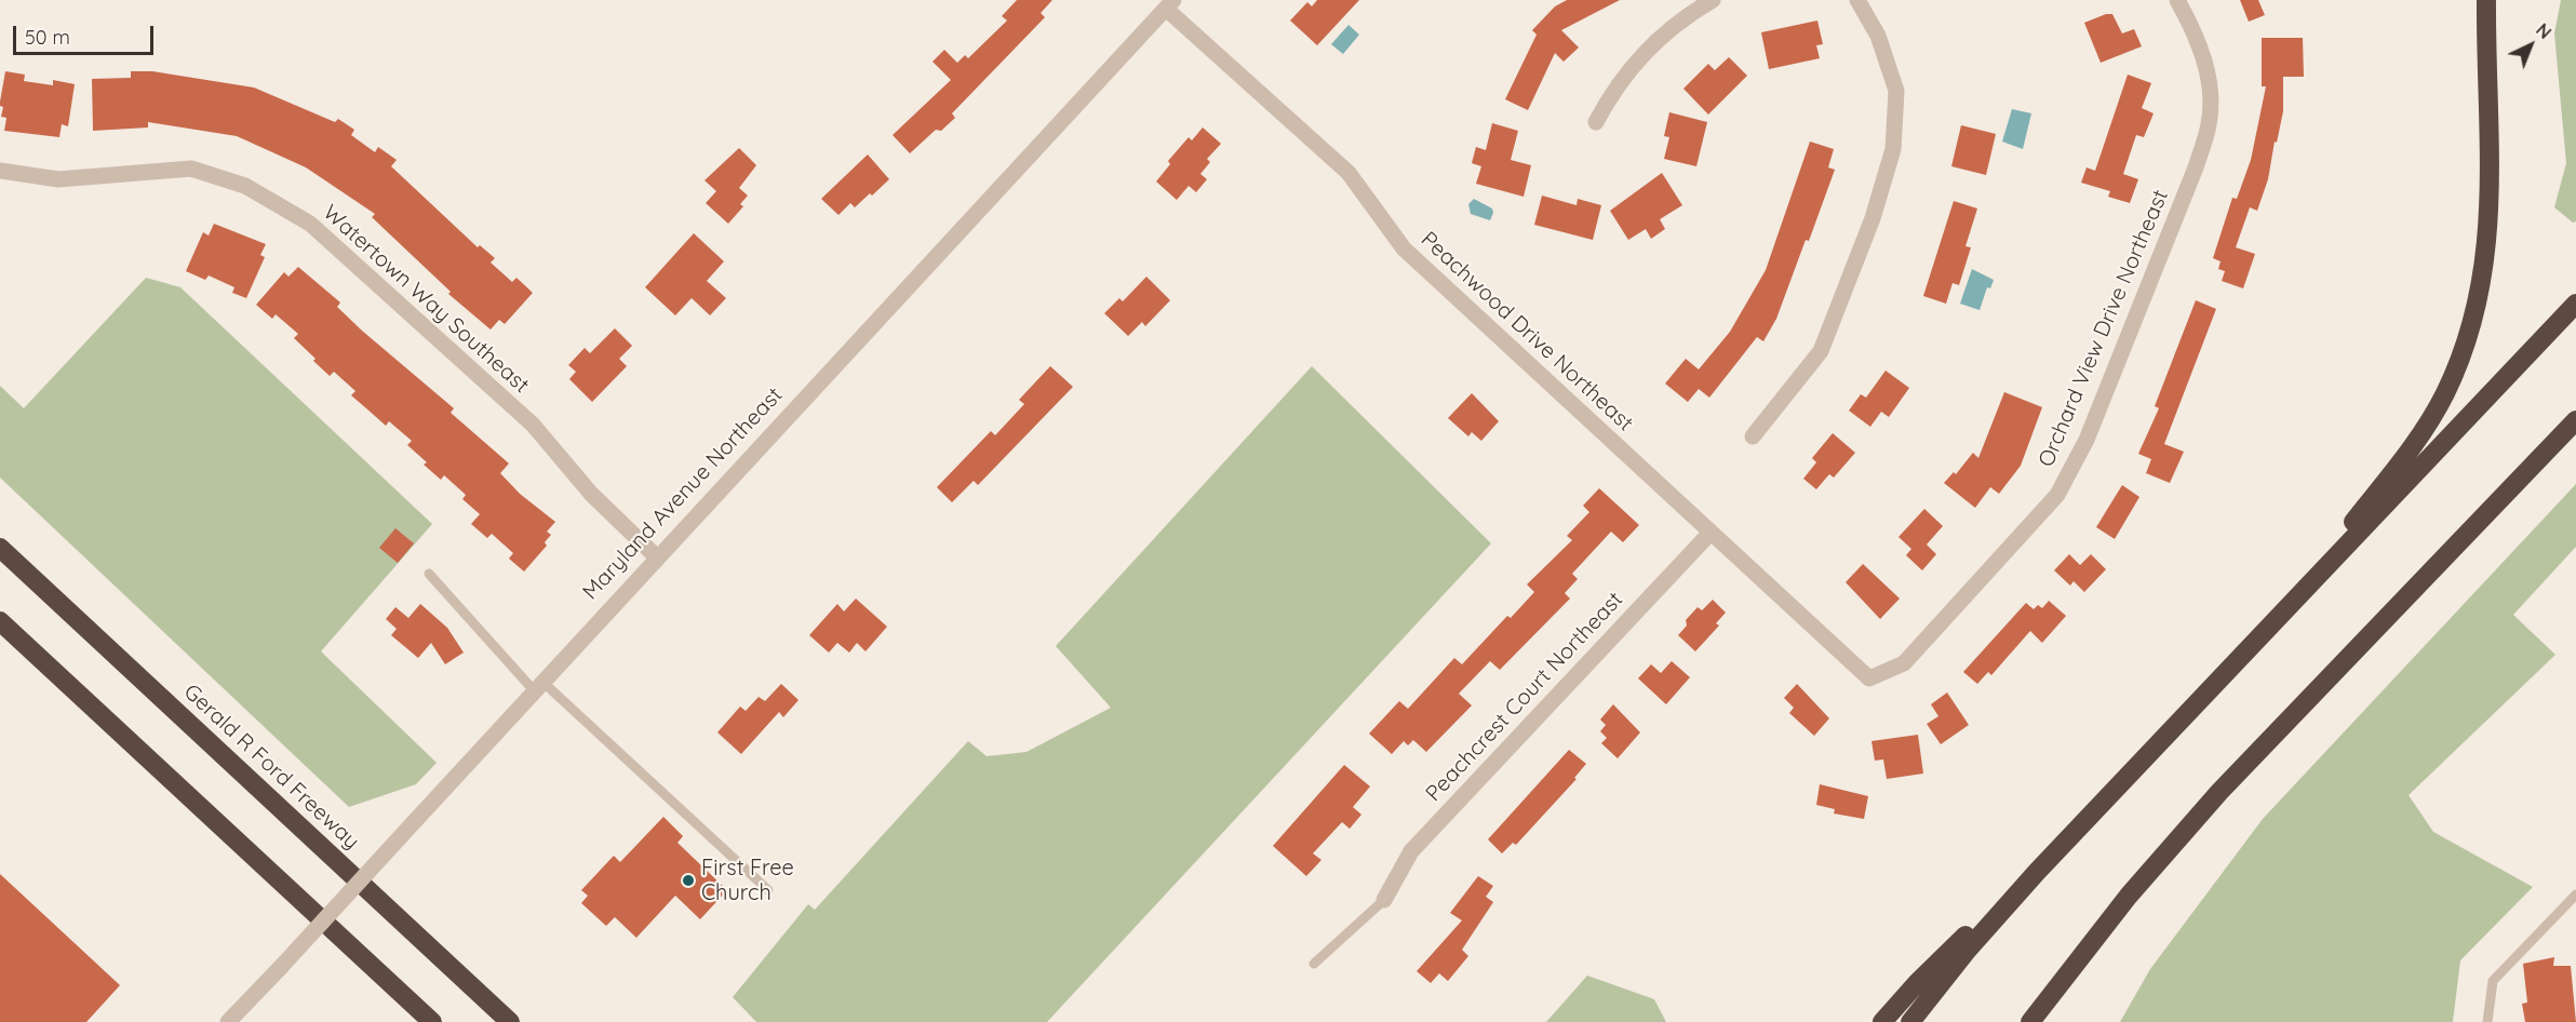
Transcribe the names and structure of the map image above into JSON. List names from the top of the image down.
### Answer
{
  "streets": {
    "highway": ["Gerald R Ford Freeway"],
    "street": [
      "Watertown Way Southeast",
      "Orchard View Drive Northeast",
      "Peachwood Drive Northeast",
      "Maryland Avenue Northeast",
      "Peachcrest Court Northeast"
    ]
  },
  "crossings": [
    ["Watertown Way Southeast", "Maryland Avenue Northeast"],
    ["Orchard View Drive Northeast", "Peachwood Drive Northeast"],
    ["Peachwood Drive Northeast", "Maryland Avenue Northeast"],
    ["Peachwood Drive Northeast", "Peachcrest Court Northeast"]
  ],
  "places": ["First Free Church"],
  "scale_bar": "50 m",
  "north": "top right"
}
